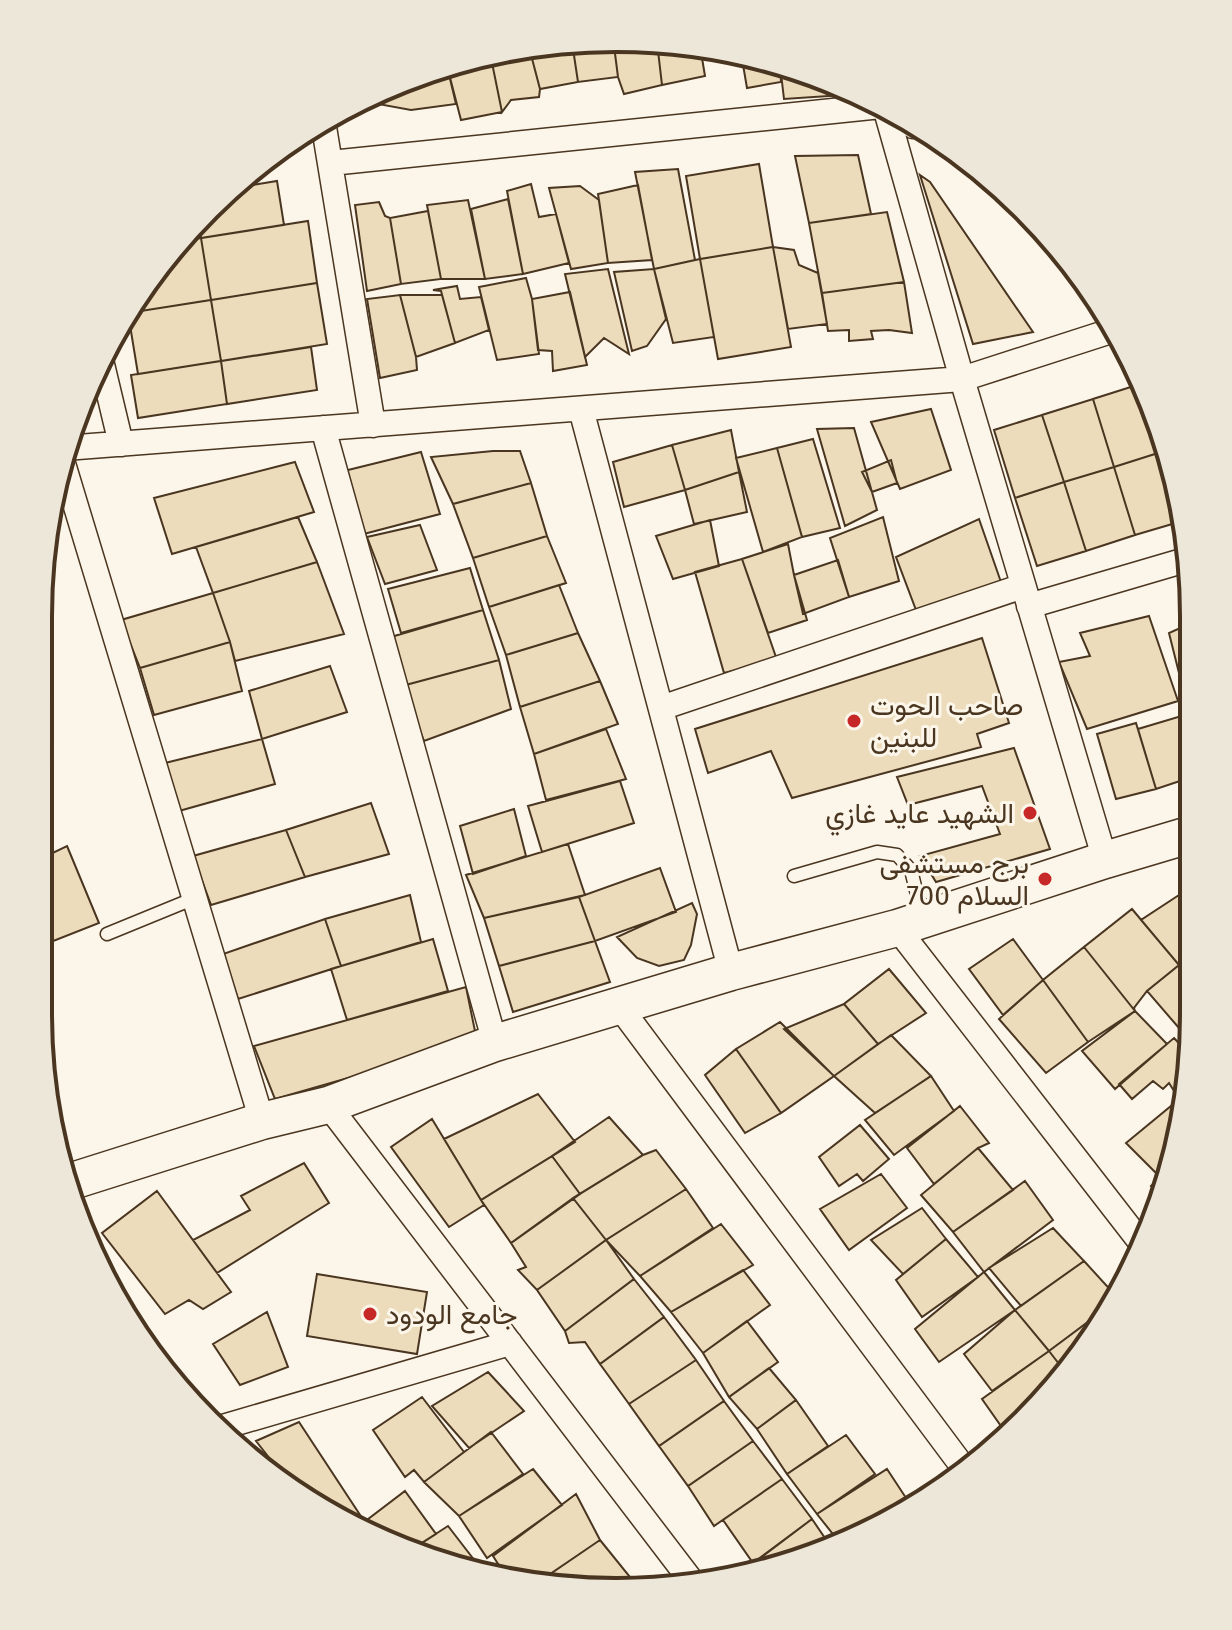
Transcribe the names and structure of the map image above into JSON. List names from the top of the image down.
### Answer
{
  "places": [
    "صاحب الحوت للبنين",
    "الشهيد عايد غازي",
    "برج مستشفى السلام 700",
    "جامع الودود"
  ]
}
